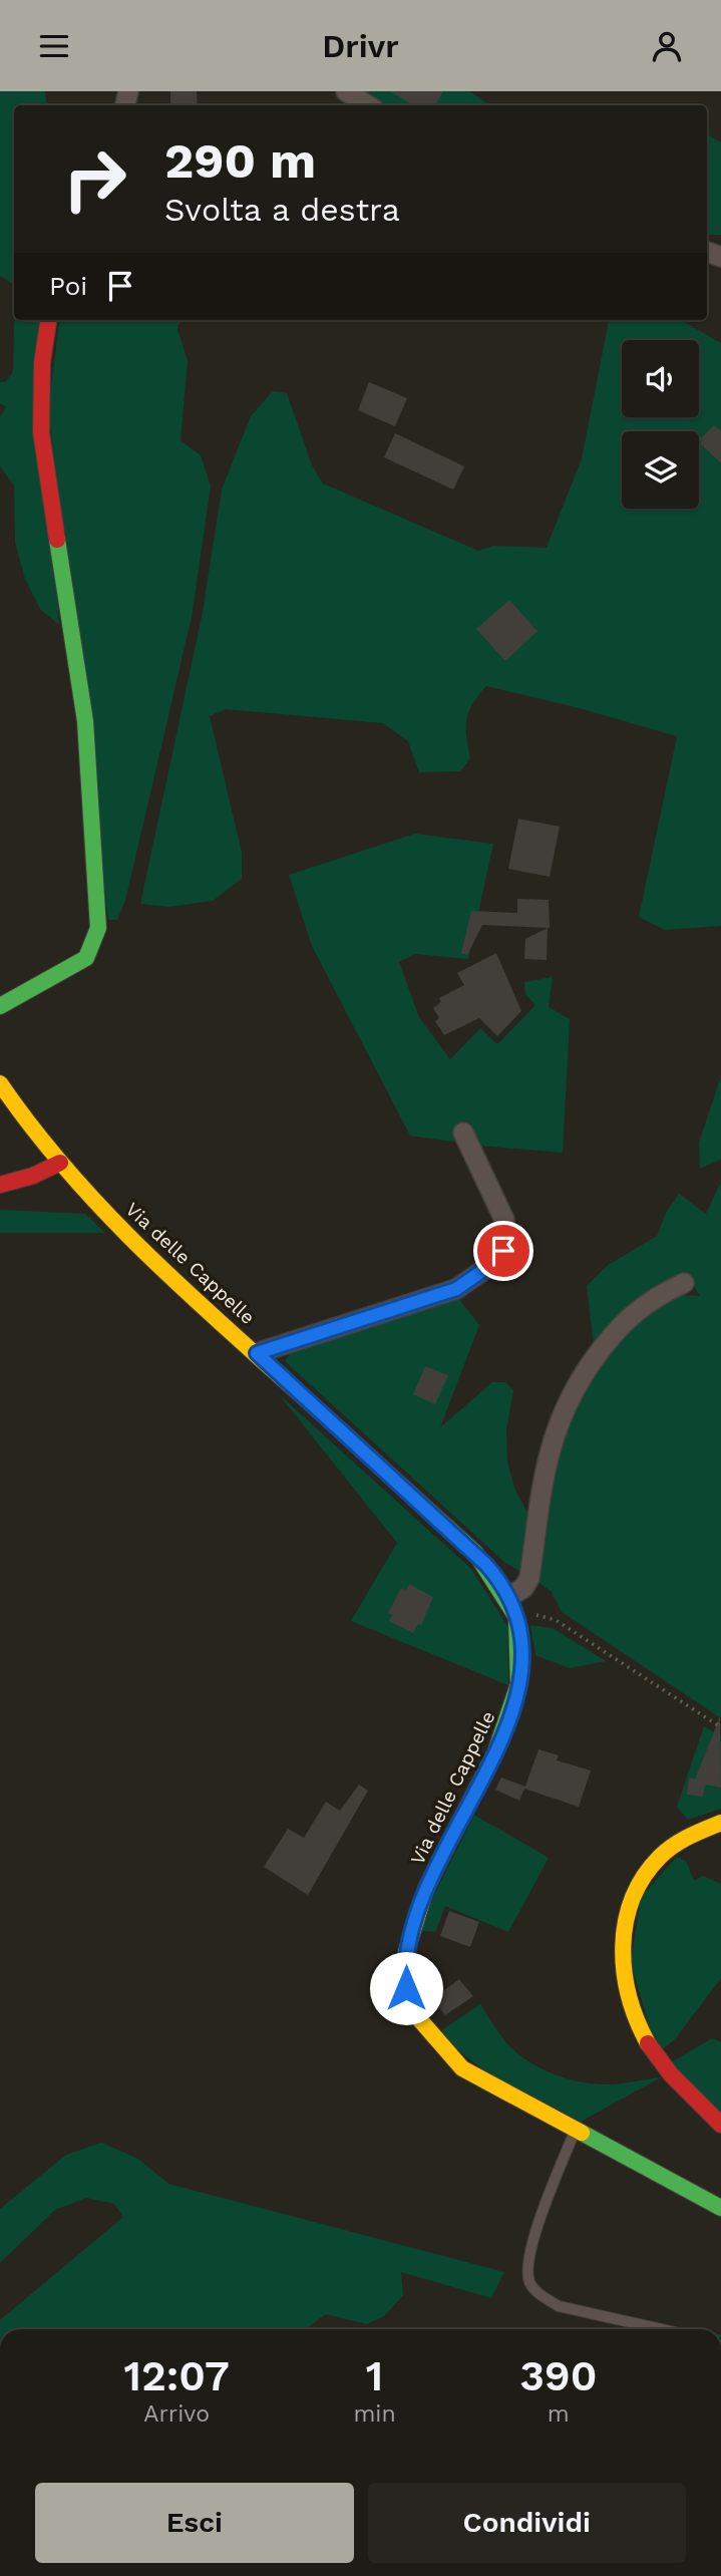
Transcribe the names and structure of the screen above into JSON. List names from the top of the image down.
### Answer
{
  "streets": {
    "main road": ["Via delle Cappelle"]
  },
  "page": {
    "header": "Drivr",
    "turn": ["290 m", "Svolta a destra"],
    "then": "Poi",
    "eta": [
      "12:07",
      "Arrivo",
      "1",
      "min",
      "390",
      "m"
    ],
    "buttons": ["Esci", "Condividi"]
  }
}
